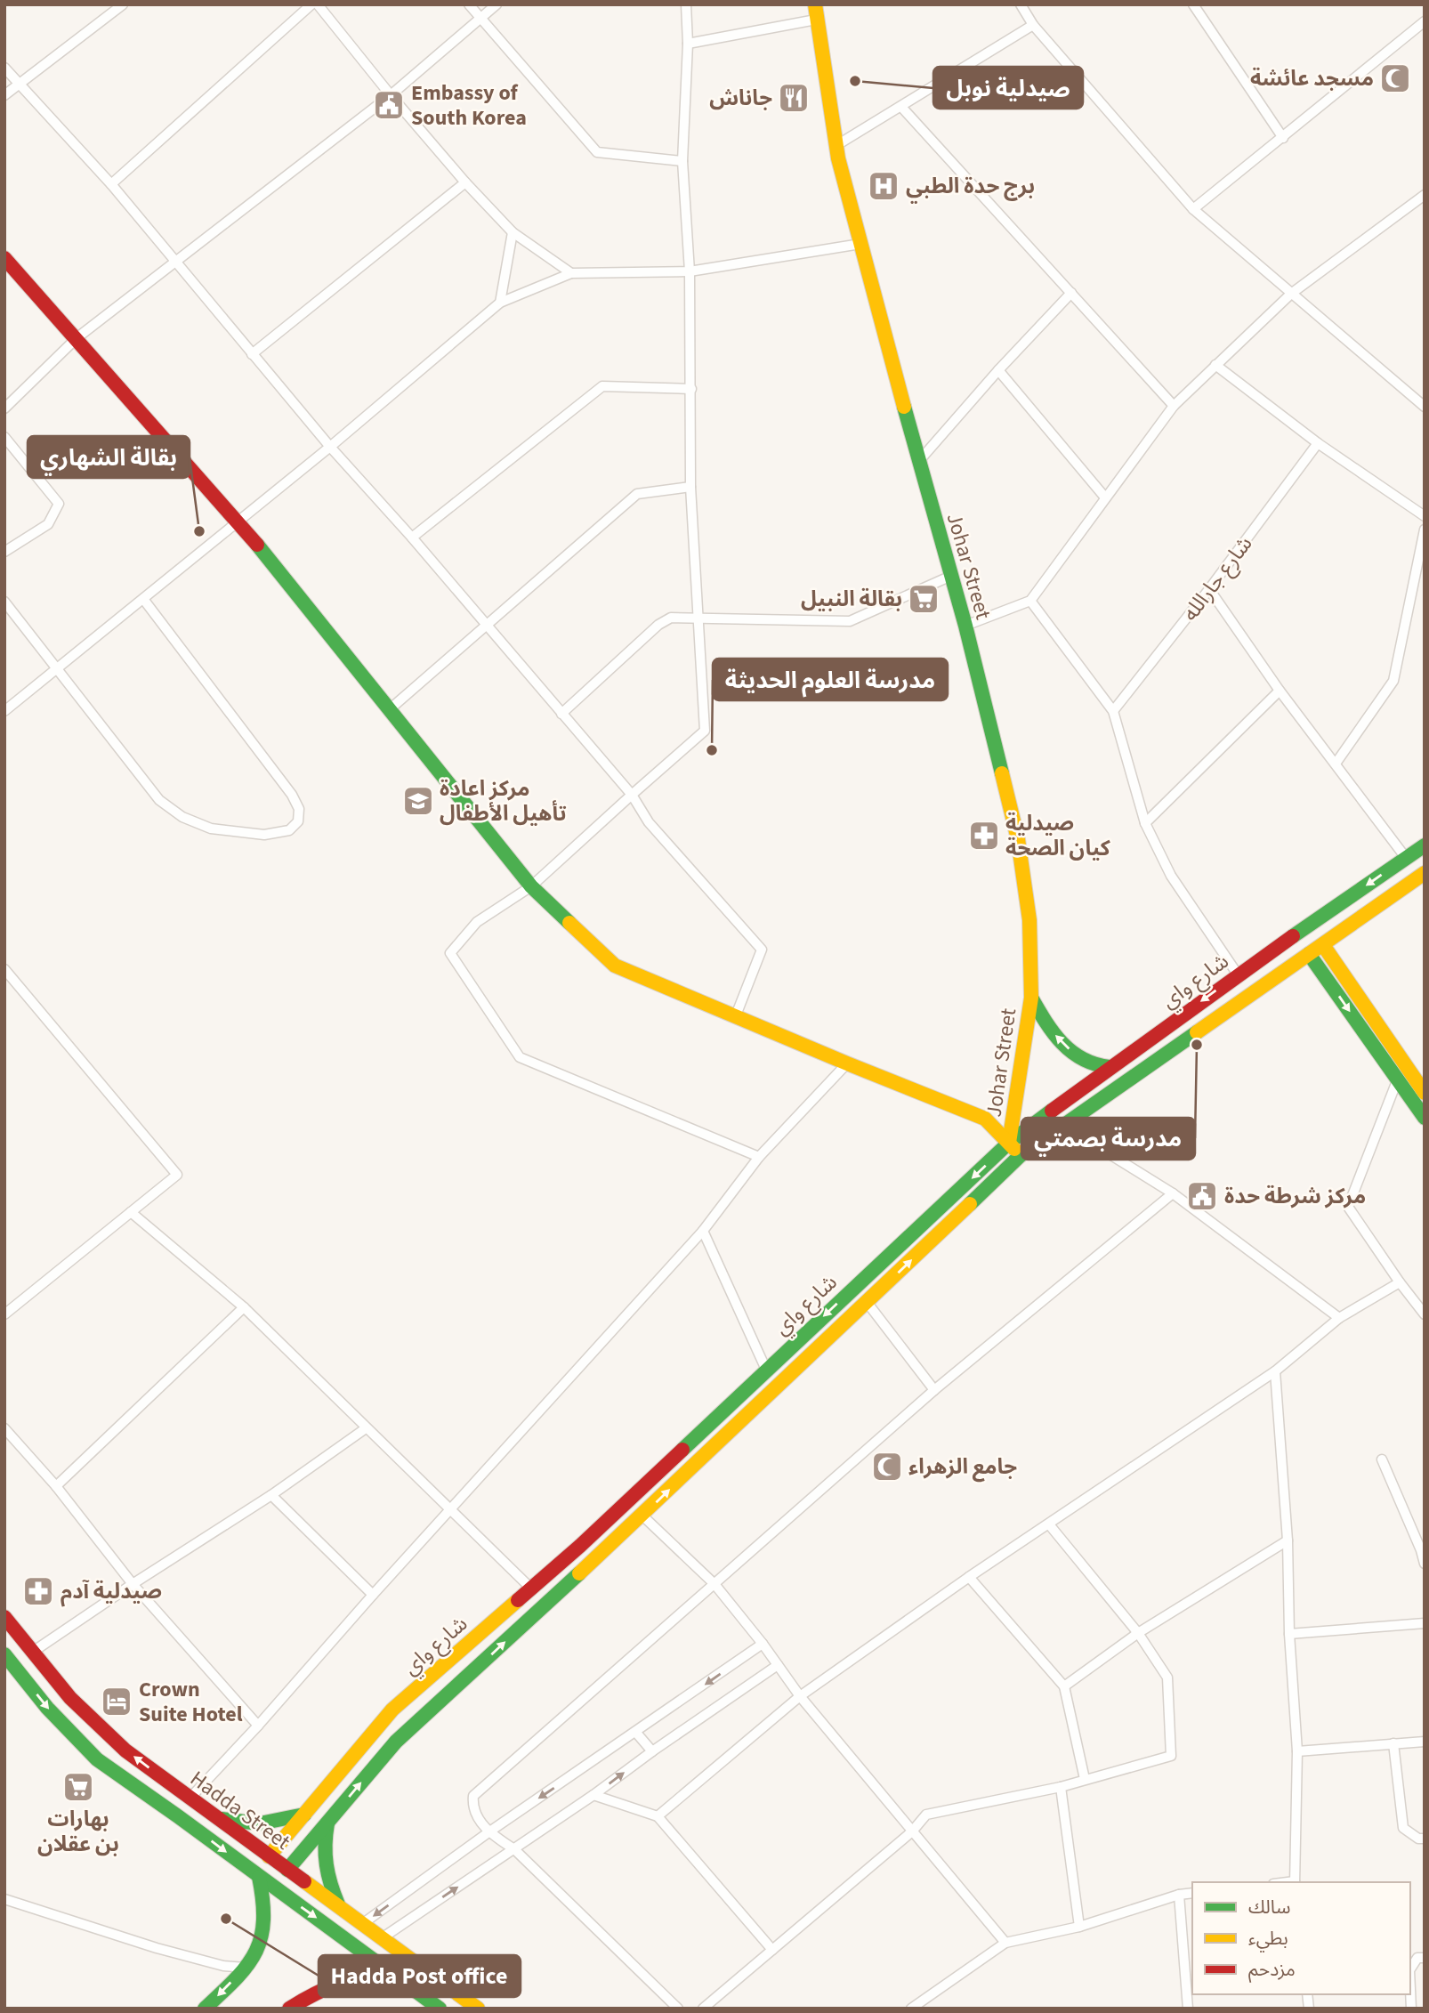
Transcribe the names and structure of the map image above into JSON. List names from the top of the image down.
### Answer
{
  "streets": {
    "street": [
      "Johar Street",
      "شارع جارالله",
      "شارع واي",
      "Hadda Street"
    ]
  },
  "crossings": [
    ["Johar Street", "شارع واي"],
    ["شارع واي", "Hadda Street"]
  ],
  "places": {
    "mosque": ["مسجد عائشة", "جامع الزهراء"],
    "other": [
      "صيدلية نوبل",
      "بقالة الشهاري",
      "مدرسة العلوم الحديثة",
      "مدرسة بصمتي",
      "Hadda Post office"
    ],
    "restaurant": ["جاناش"],
    "public building": ["Embassy of South Korea", "مركز شرطة حدة"],
    "hospital": ["برج حدة الطبي"],
    "supermarket": ["بقالة النبيل", "بهارات بن عقلان"],
    "school or university": ["مركز اعادة تأهيل الأطفال"],
    "pharmacy": ["صيدلية كيان الصحة", "صيدلية آدم"],
    "hotel": ["Crown Suite Hotel"]
  },
  "legend": ["سالك", "بطيء", "مزدحم"]
}
